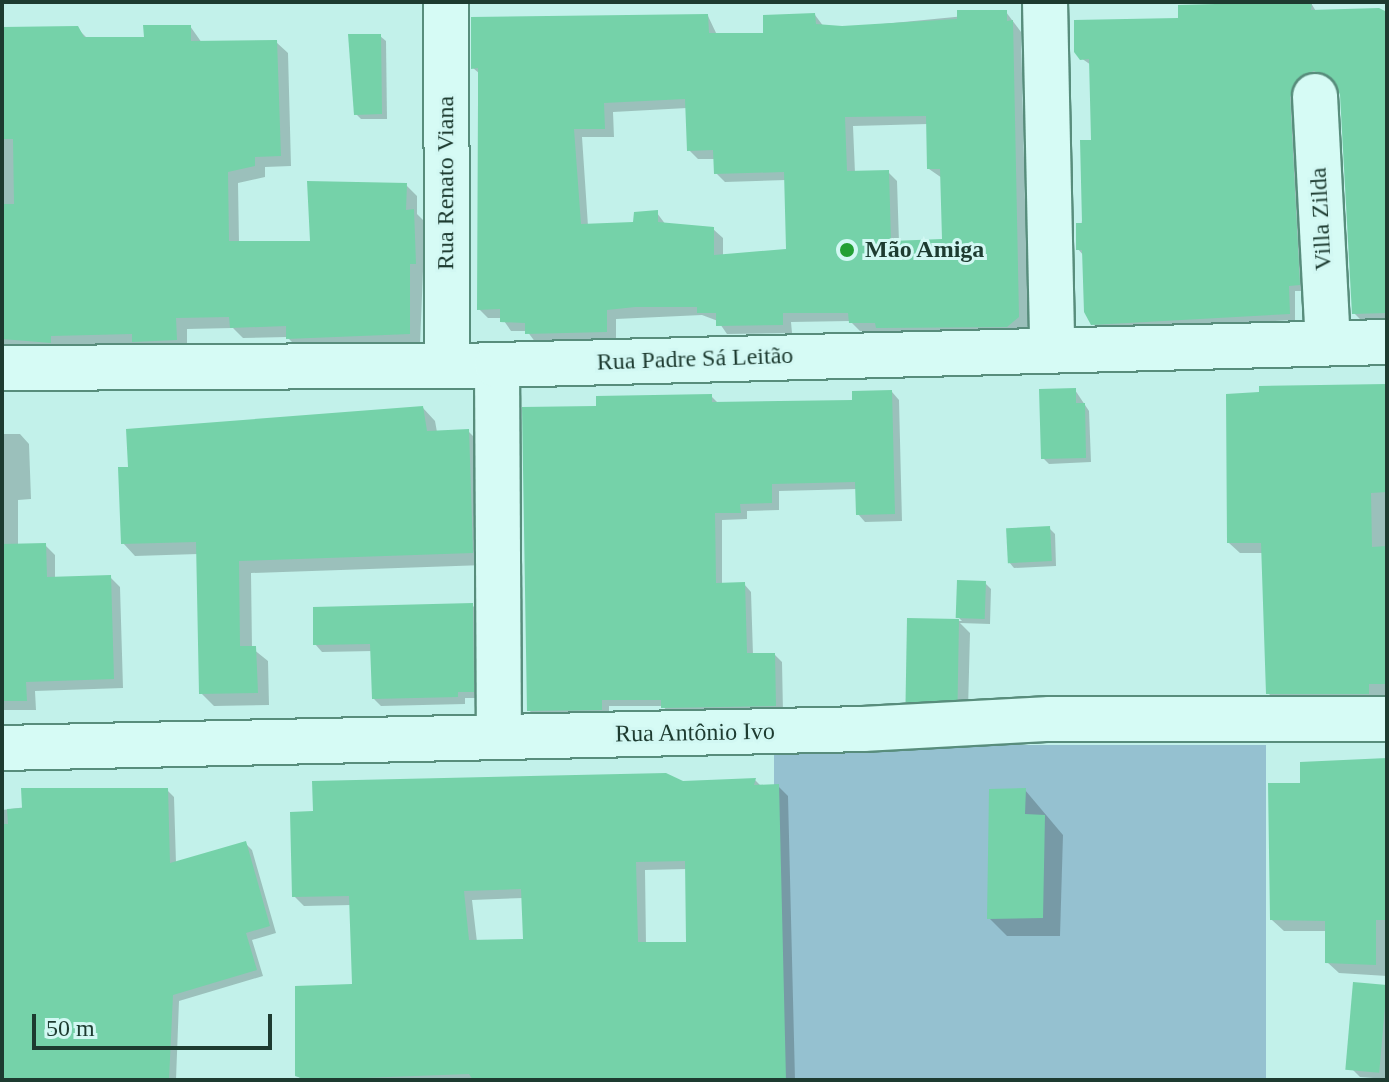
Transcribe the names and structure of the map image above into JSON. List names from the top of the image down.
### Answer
{
  "streets": {
    "street": [
      "Rua Renato Viana",
      "Villa Zilda",
      "Rua Padre Sá Leitão",
      "Rua Antônio Ivo"
    ]
  },
  "crossings": [
    ["Rua Renato Viana", "Rua Padre Sá Leitão"],
    ["Villa Zilda", "Rua Padre Sá Leitão"]
  ],
  "places": ["Mão Amiga"],
  "scale_bar": "50 m"
}
